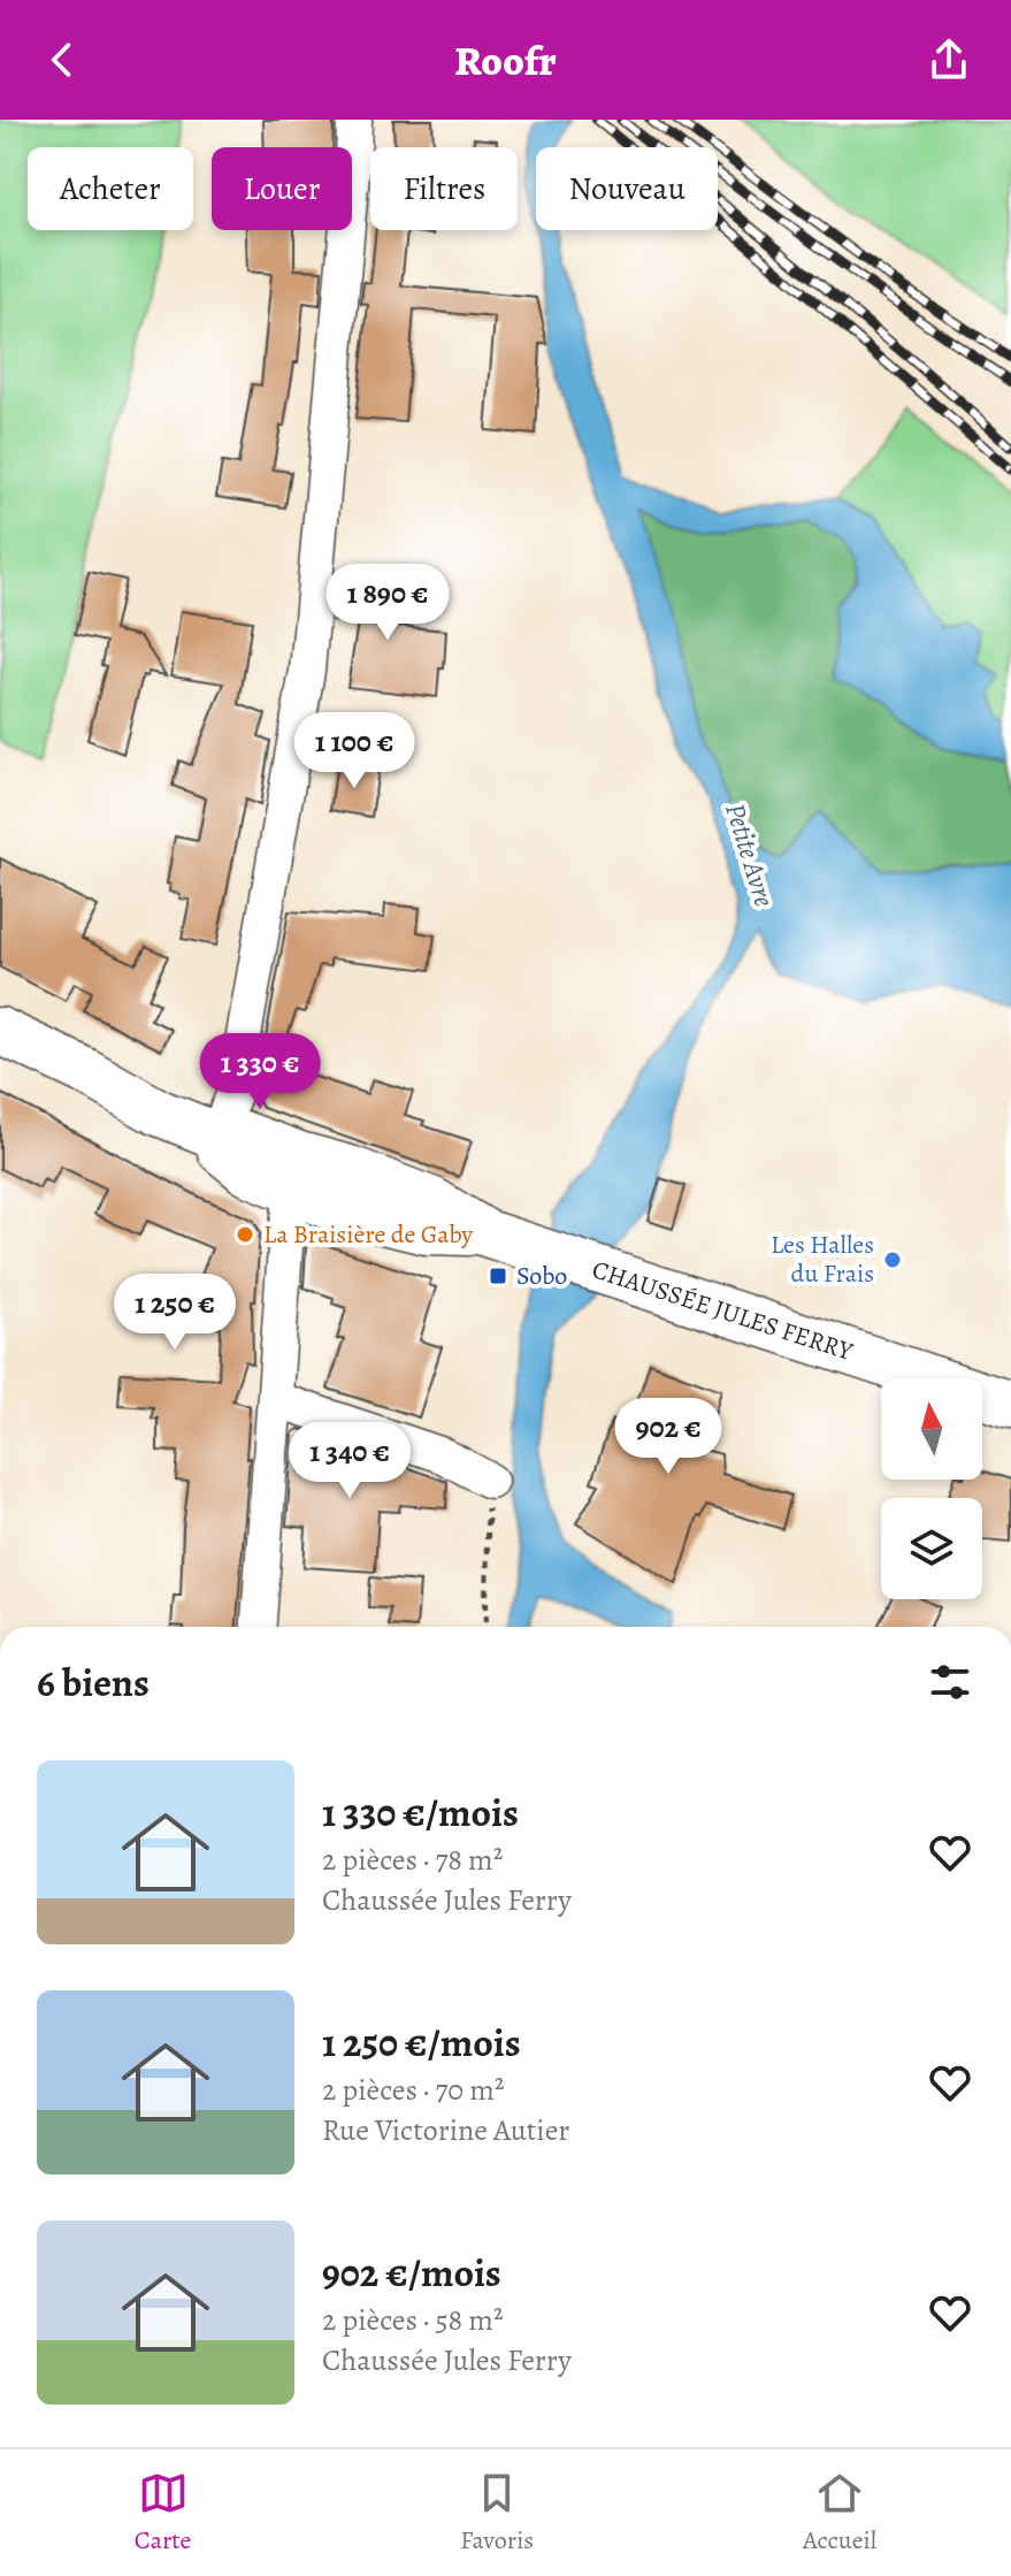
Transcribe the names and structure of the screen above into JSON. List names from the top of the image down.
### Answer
{
  "streets": {
    "main road": ["CHAUSSÉE JULES FERRY"]
  },
  "water": ["Petite Avre"],
  "places": {
    "other": ["La Braisière de Gaby", "Les Halles du Frais"],
    "transit": ["Sobo"]
  },
  "north": "top",
  "page": {
    "header": "Roofr",
    "chip": [
      "Acheter",
      "Louer",
      "Filtres",
      "Nouveau"
    ],
    "price": [
      "1 890 €",
      "1 100 €",
      "1 330 €",
      "1 250 €",
      "902 €",
      "1 340 €"
    ],
    "heading": "6 biens",
    "list": [
      {
        "name": "1 330 €/mois",
        "note": "2 pièces · 78 m² · Chaussée Jules Ferry"
      },
      {
        "name": "1 250 €/mois",
        "note": "2 pièces · 70 m² · Rue Victorine Autier"
      },
      {
        "name": "902 €/mois",
        "note": "2 pièces · 58 m² · Chaussée Jules Ferry"
      }
    ],
    "tabs": ["Carte", "Favoris", "Accueil"]
  }
}
